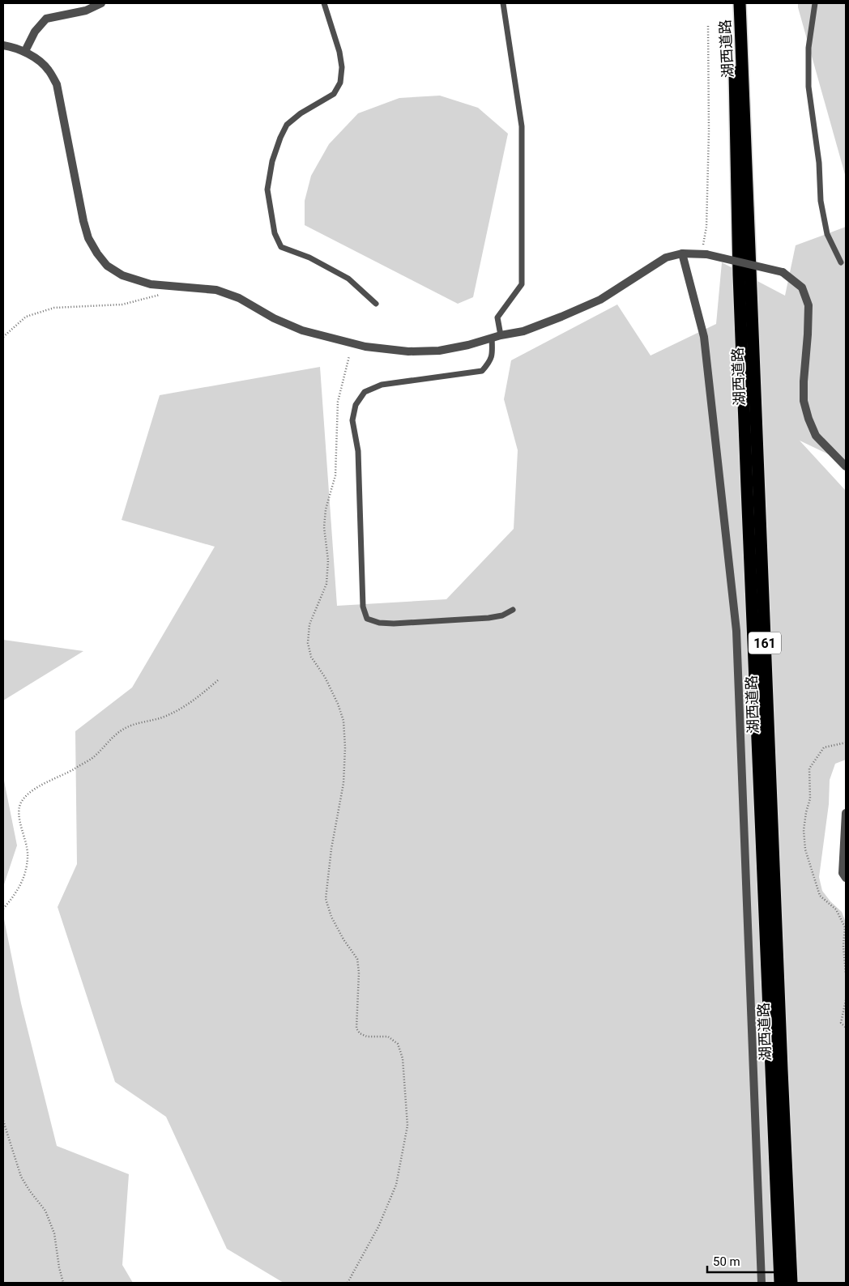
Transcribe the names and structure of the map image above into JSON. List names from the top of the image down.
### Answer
{
  "streets": {
    "highway": ["湖西道路", "161"]
  },
  "scale_bar": "50 m"
}
